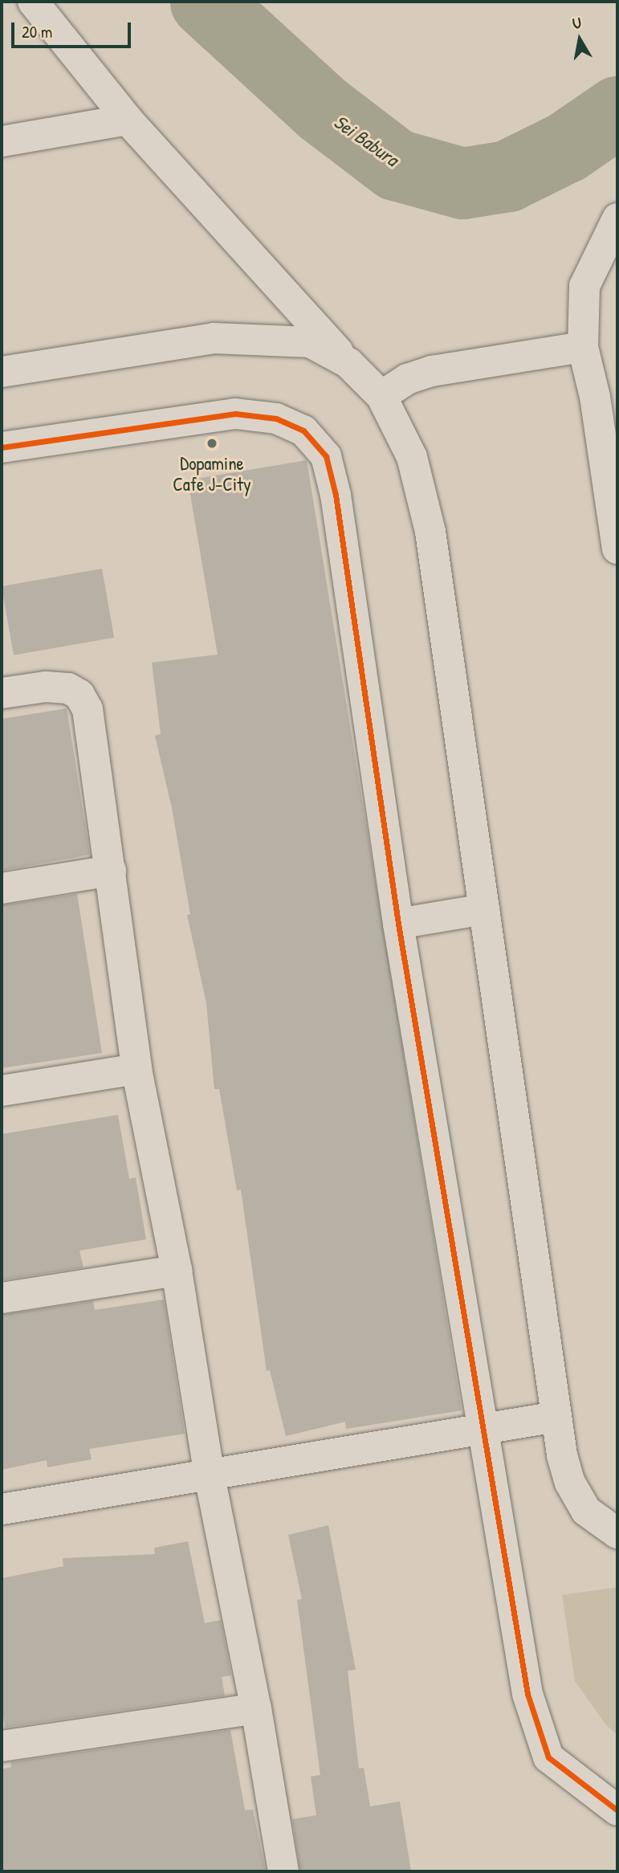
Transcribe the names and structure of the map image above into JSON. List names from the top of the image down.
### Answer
{
  "water": ["Sei Babura"],
  "places": ["Dopamine Cafe J-City"],
  "scale_bar": "20 m",
  "north": "top"
}
